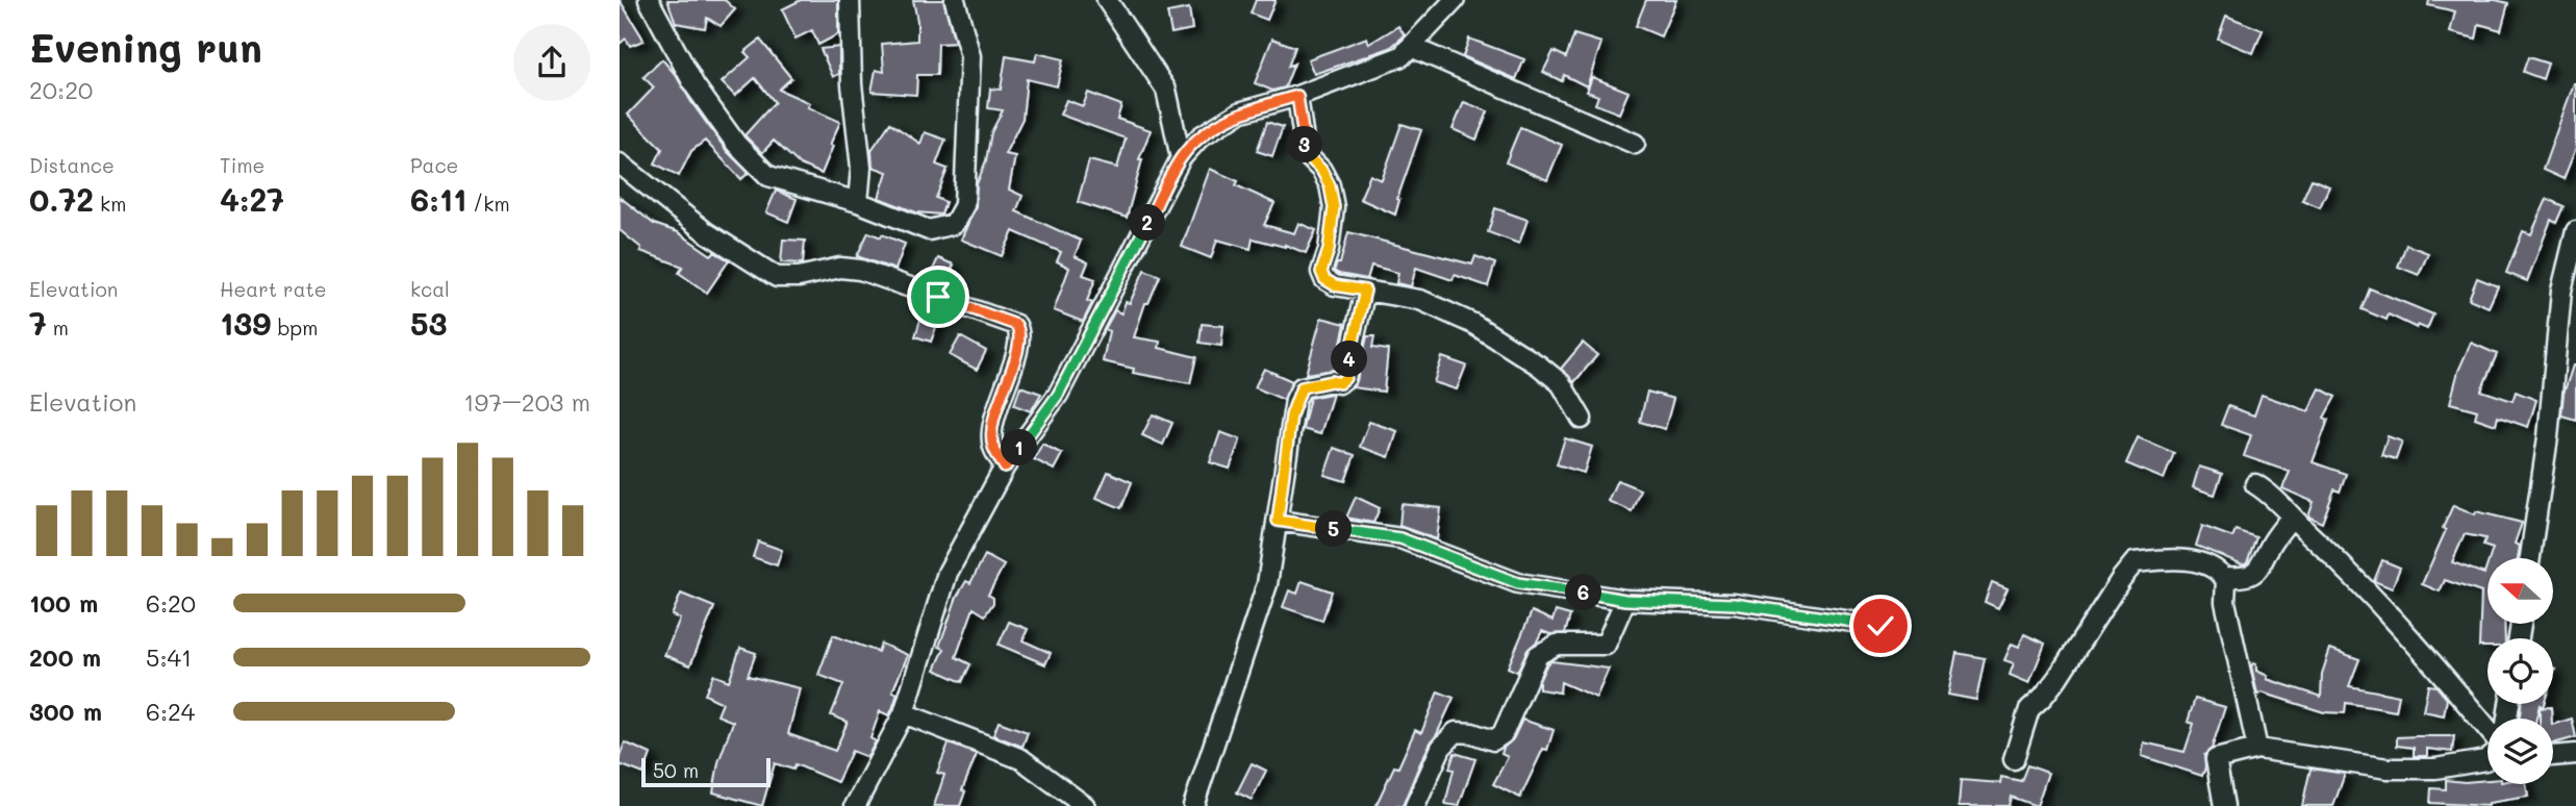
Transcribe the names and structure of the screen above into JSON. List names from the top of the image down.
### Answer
{
  "scale_bar": "50 m",
  "north": "left",
  "page": {
    "heading": ["Evening run", "20:20"],
    "stats": [
      ["Distance", "0.72 km"],
      ["Time", "4:27"],
      ["Pace", "6:11 /km"],
      ["Elevation", "7 m"],
      ["Heart rate", "139 bpm"],
      ["kcal", "53"]
    ],
    "pins": [
      "3",
      "2",
      "4",
      "1",
      "5",
      "6"
    ],
    "chart": ["Elevation", "197–203 m"],
    "list": [
      {
        "name": "100 m",
        "note": "6:20"
      },
      {
        "name": "200 m",
        "note": "5:41"
      },
      {
        "name": "300 m",
        "note": "6:24"
      }
    ],
    "scale": "50 m"
  }
}
